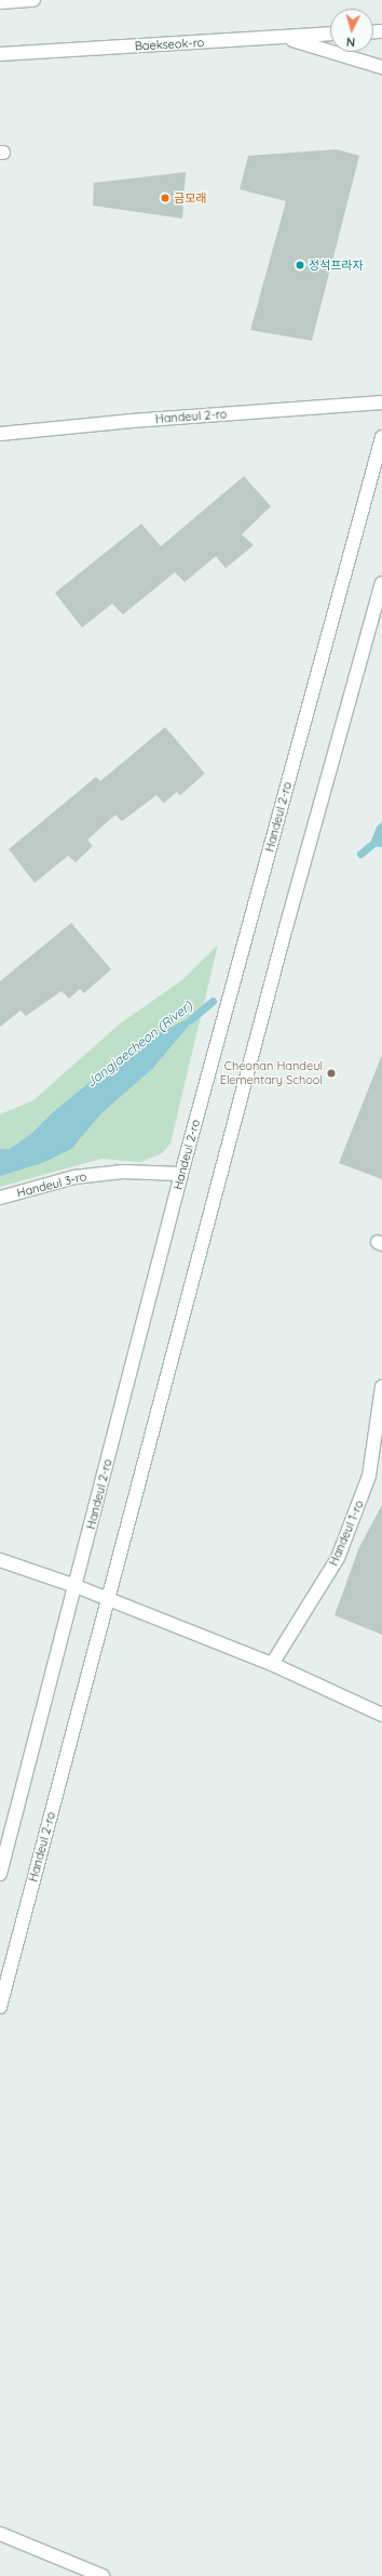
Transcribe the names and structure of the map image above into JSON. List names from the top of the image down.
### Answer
{
  "streets": {
    "street": [
      "Baekseok-ro",
      "Handeul 2-ro",
      "Handeul 3-ro",
      "Handeul 1-ro"
    ]
  },
  "crossings": [
    ["Handeul 2-ro", "Handeul 3-ro"]
  ],
  "water": ["Jangjaecheon (River)"],
  "places": ["금모래", "정석프라자", "Cheonan Handeul Elementary School"],
  "north": "bottom"
}
